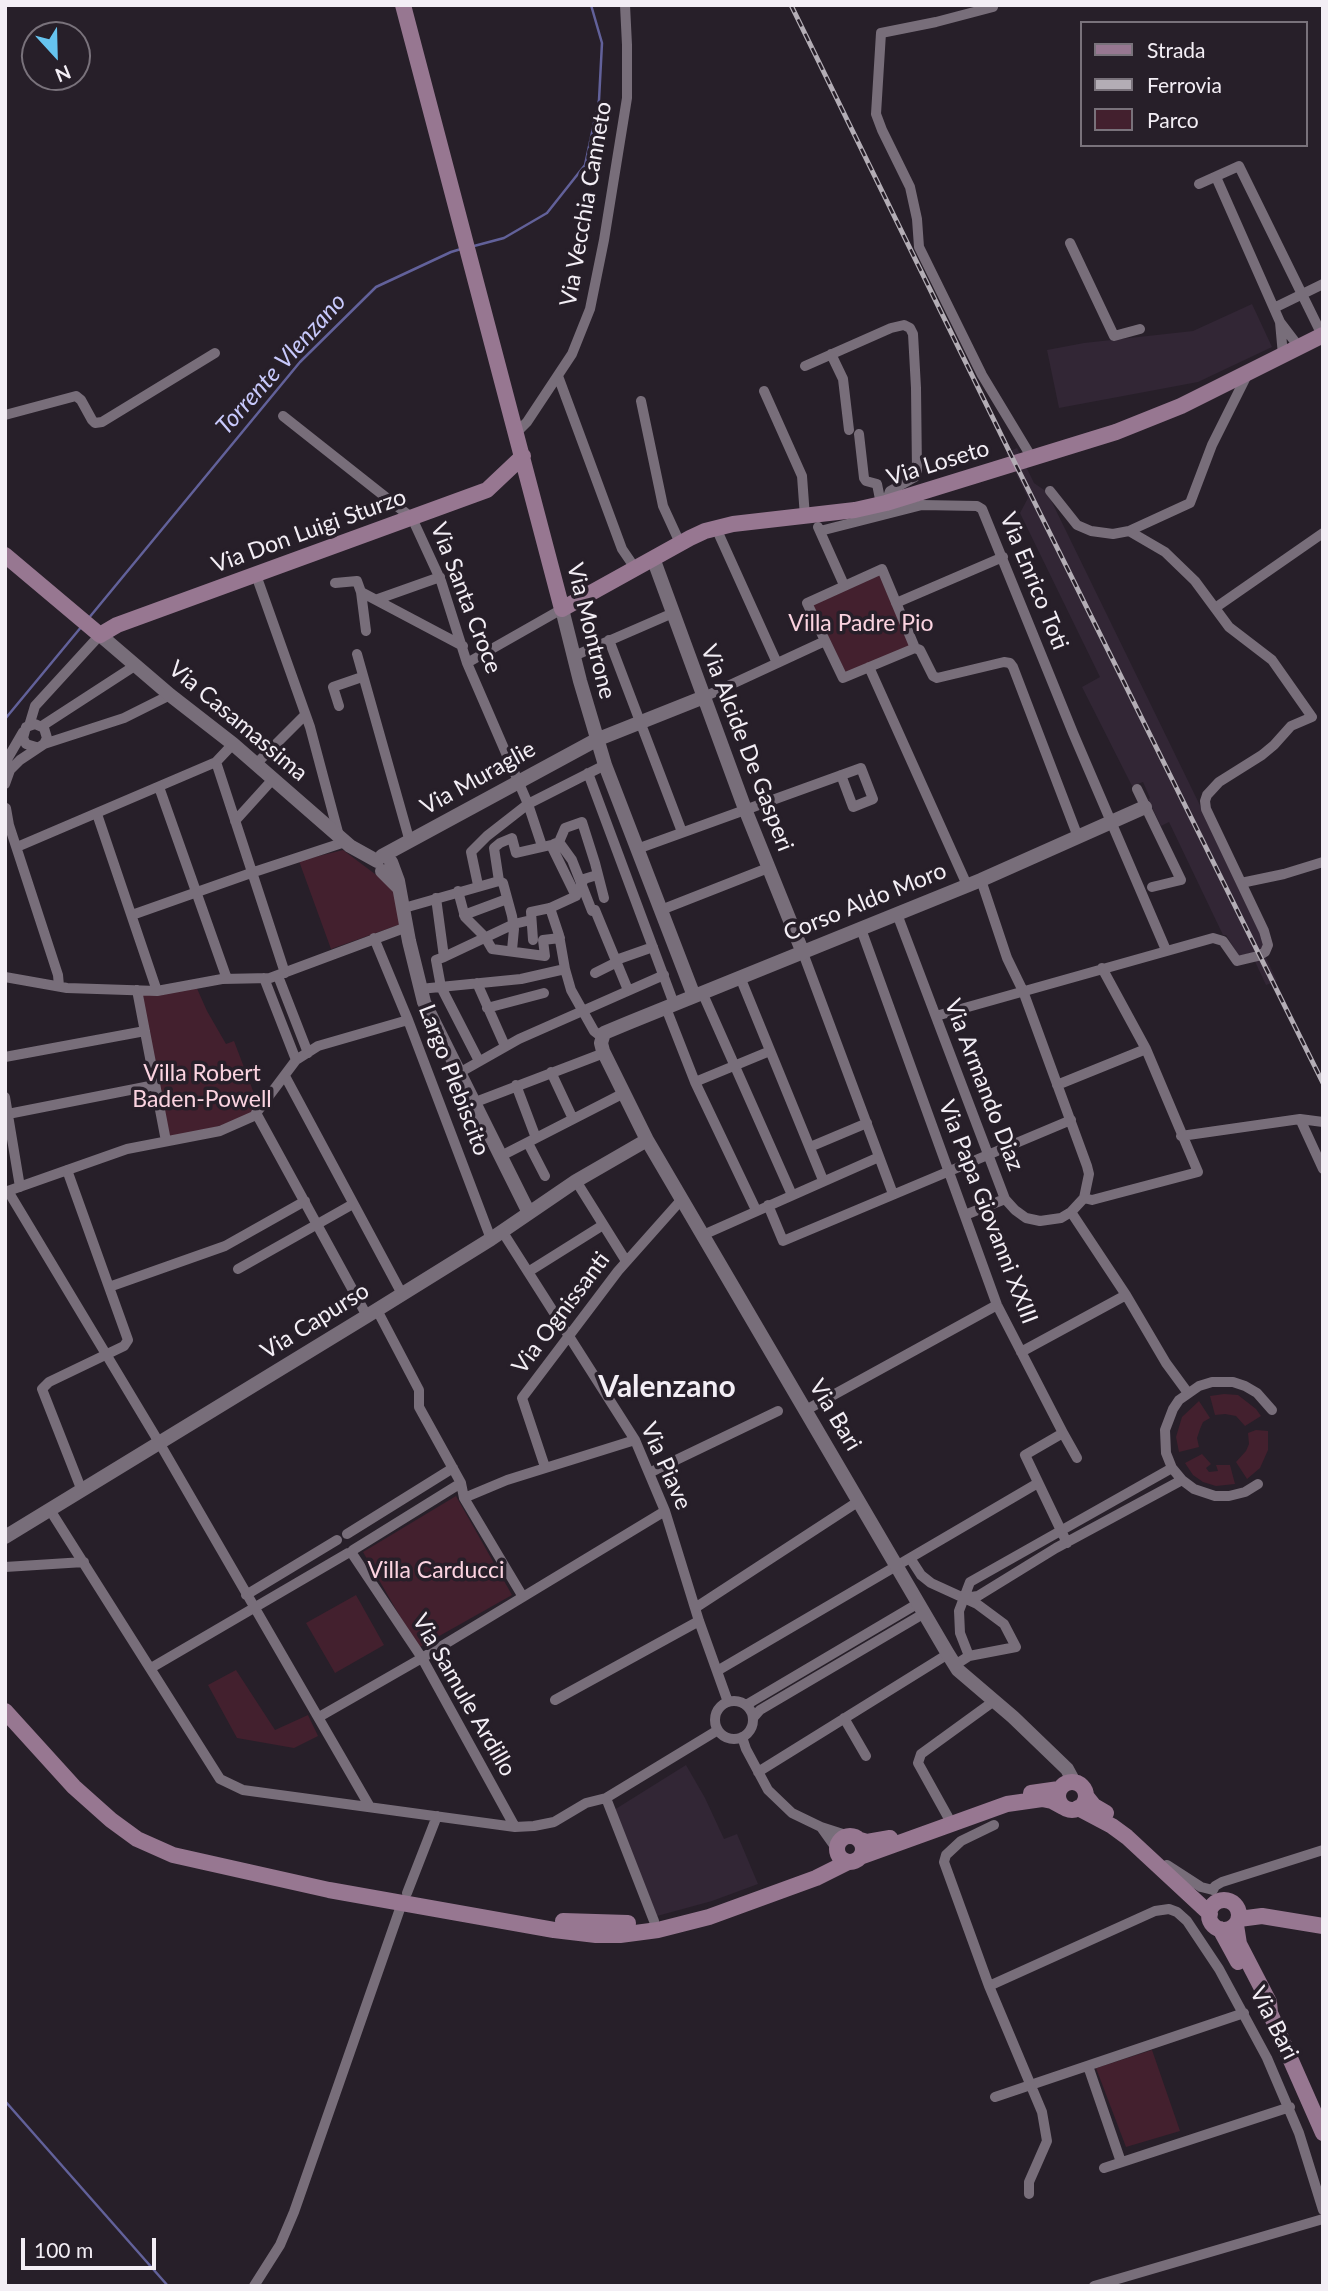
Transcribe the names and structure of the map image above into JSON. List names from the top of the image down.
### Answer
{
  "streets": {
    "main road": [
      "Via Loseto",
      "Via Don Luigi Sturzo",
      "Via Montrone",
      "Via Bari"
    ],
    "street": [
      "Via Vecchia Canneto",
      "Via Enrico Toti",
      "Via Santa Croce",
      "Via Casamassima",
      "Via Alcide De Gasperi",
      "Via Muraglie",
      "Corso Aldo Moro",
      "Largo Plebiscito",
      "Via Armando Diaz",
      "Via Papa Giovanni XXIII",
      "Via Ognissanti",
      "Via Capurso",
      "Via Piave",
      "Via Samule Ardillo"
    ]
  },
  "crossings": [
    ["Via Vecchia Canneto", "Via Montrone"],
    ["Via Loseto", "Via Enrico Toti"],
    ["Via Loseto", "Via Montrone"],
    ["Via Loseto", "Via Alcide De Gasperi"],
    ["Via Don Luigi Sturzo", "Via Santa Croce"],
    ["Via Don Luigi Sturzo", "Via Montrone"],
    ["Via Don Luigi Sturzo", "Via Casamassima"],
    ["Via Enrico Toti", "Corso Aldo Moro"],
    ["Via Santa Croce", "Via Muraglie"],
    ["Via Montrone", "Via Muraglie"],
    ["Via Montrone", "Corso Aldo Moro"],
    ["Via Alcide De Gasperi", "Via Muraglie"],
    ["Via Alcide De Gasperi", "Corso Aldo Moro"],
    ["Via Muraglie", "Largo Plebiscito"],
    ["Corso Aldo Moro", "Via Armando Diaz"],
    ["Corso Aldo Moro", "Via Papa Giovanni XXIII"],
    ["Corso Aldo Moro", "Via Bari"],
    ["Largo Plebiscito", "Via Capurso"],
    ["Largo Plebiscito", "Via Piave"],
    ["Via Ognissanti", "Via Bari"],
    ["Via Ognissanti", "Via Piave"],
    ["Via Capurso", "Via Bari"],
    ["Via Capurso", "Via Piave"]
  ],
  "districts": ["Valenzano"],
  "water": ["Torrente Vlenzano"],
  "parks": ["Villa Padre Pio", "Villa Robert Baden-Powell", "Villa Carducci"],
  "legend": ["Strada", "Ferrovia", "Parco"],
  "scale_bar": "100 m",
  "north": "bottom"
}
